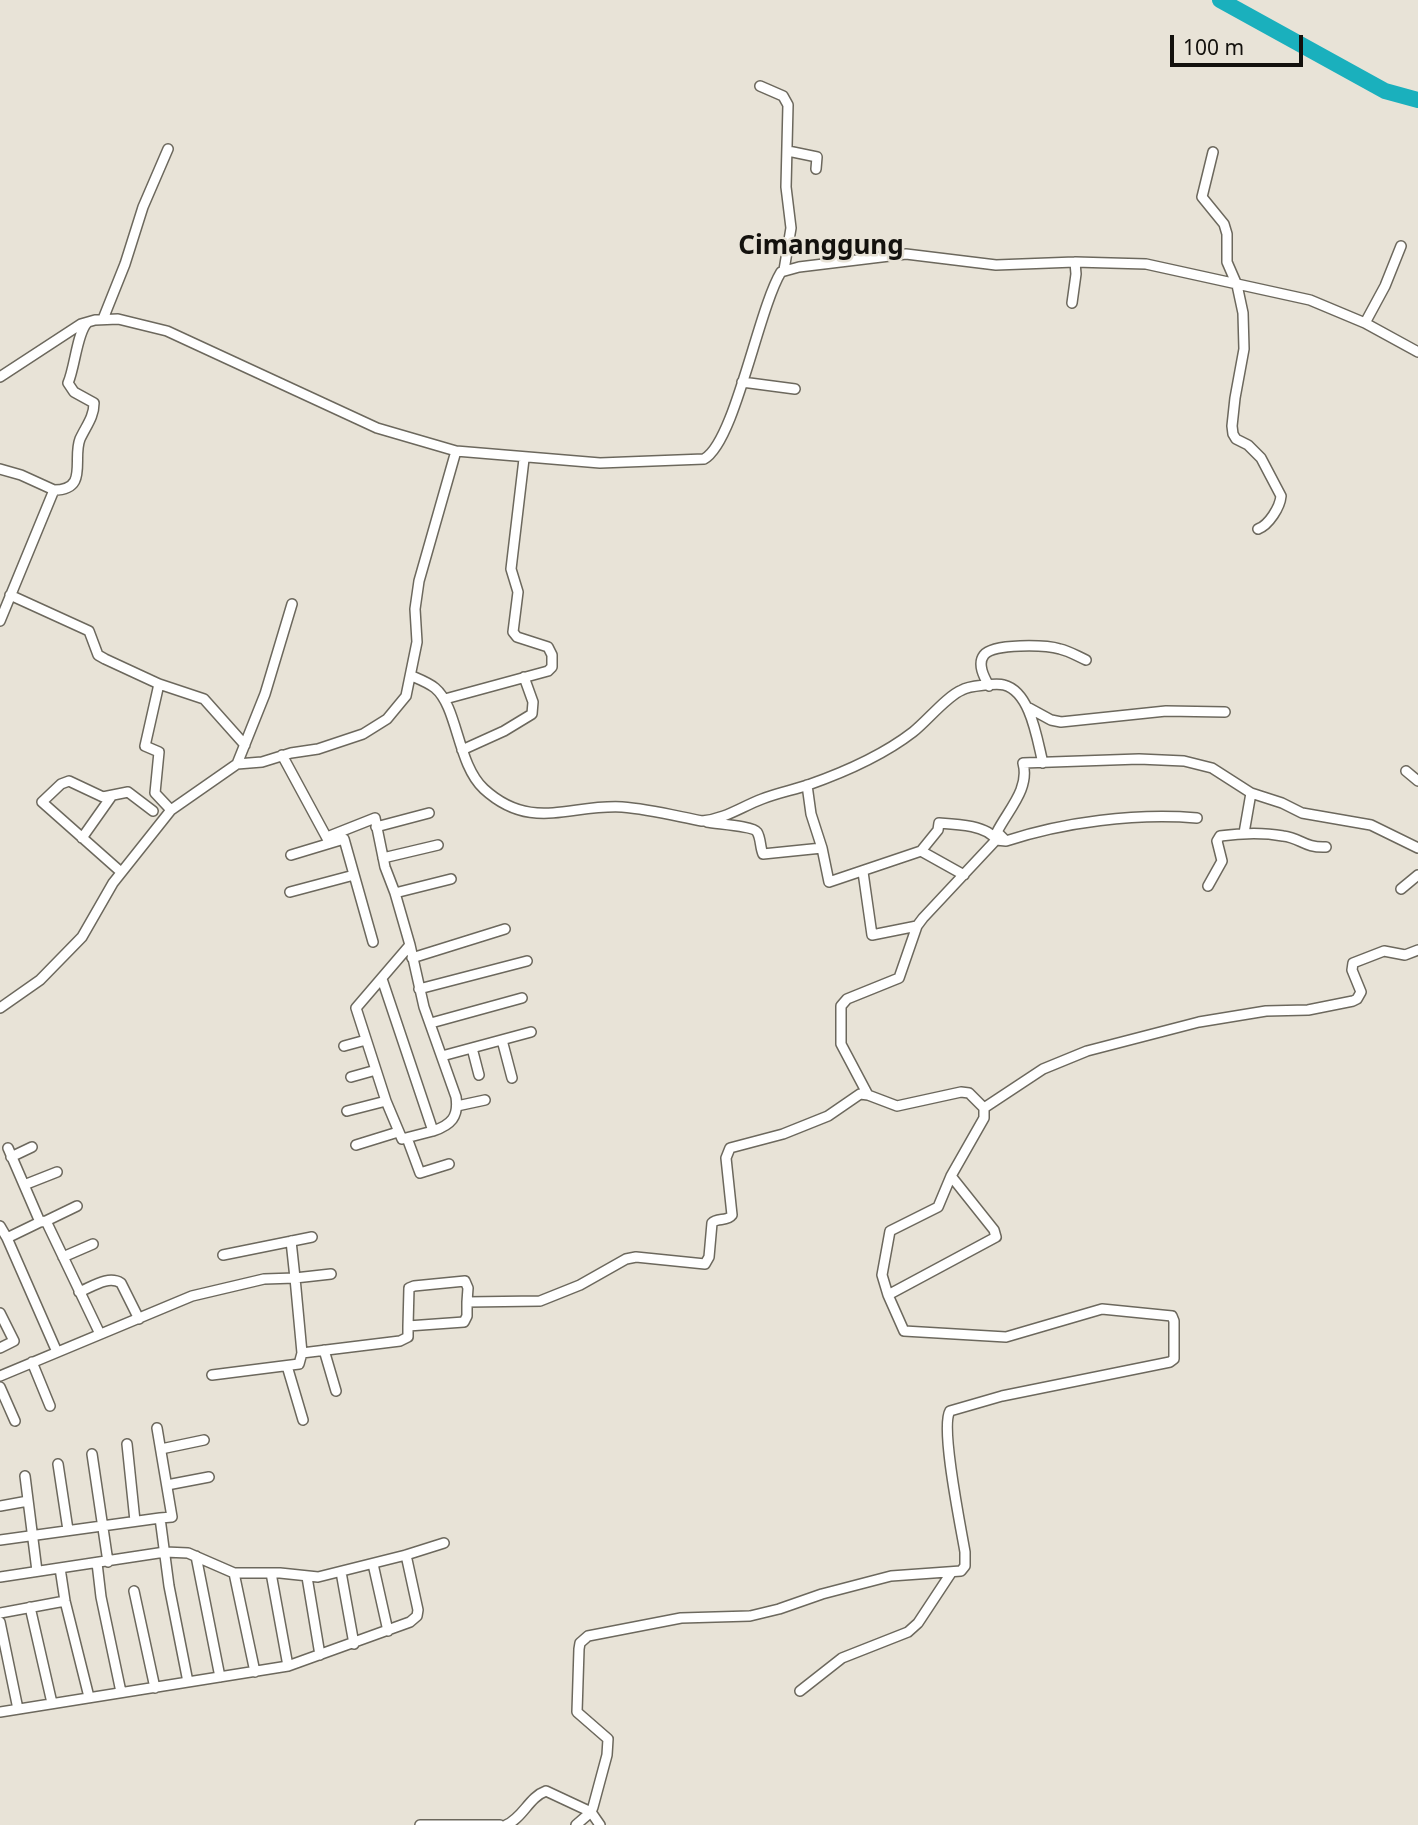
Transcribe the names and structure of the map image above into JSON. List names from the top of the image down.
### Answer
{
  "districts": ["Cimanggung"],
  "scale_bar": "100 m"
}
